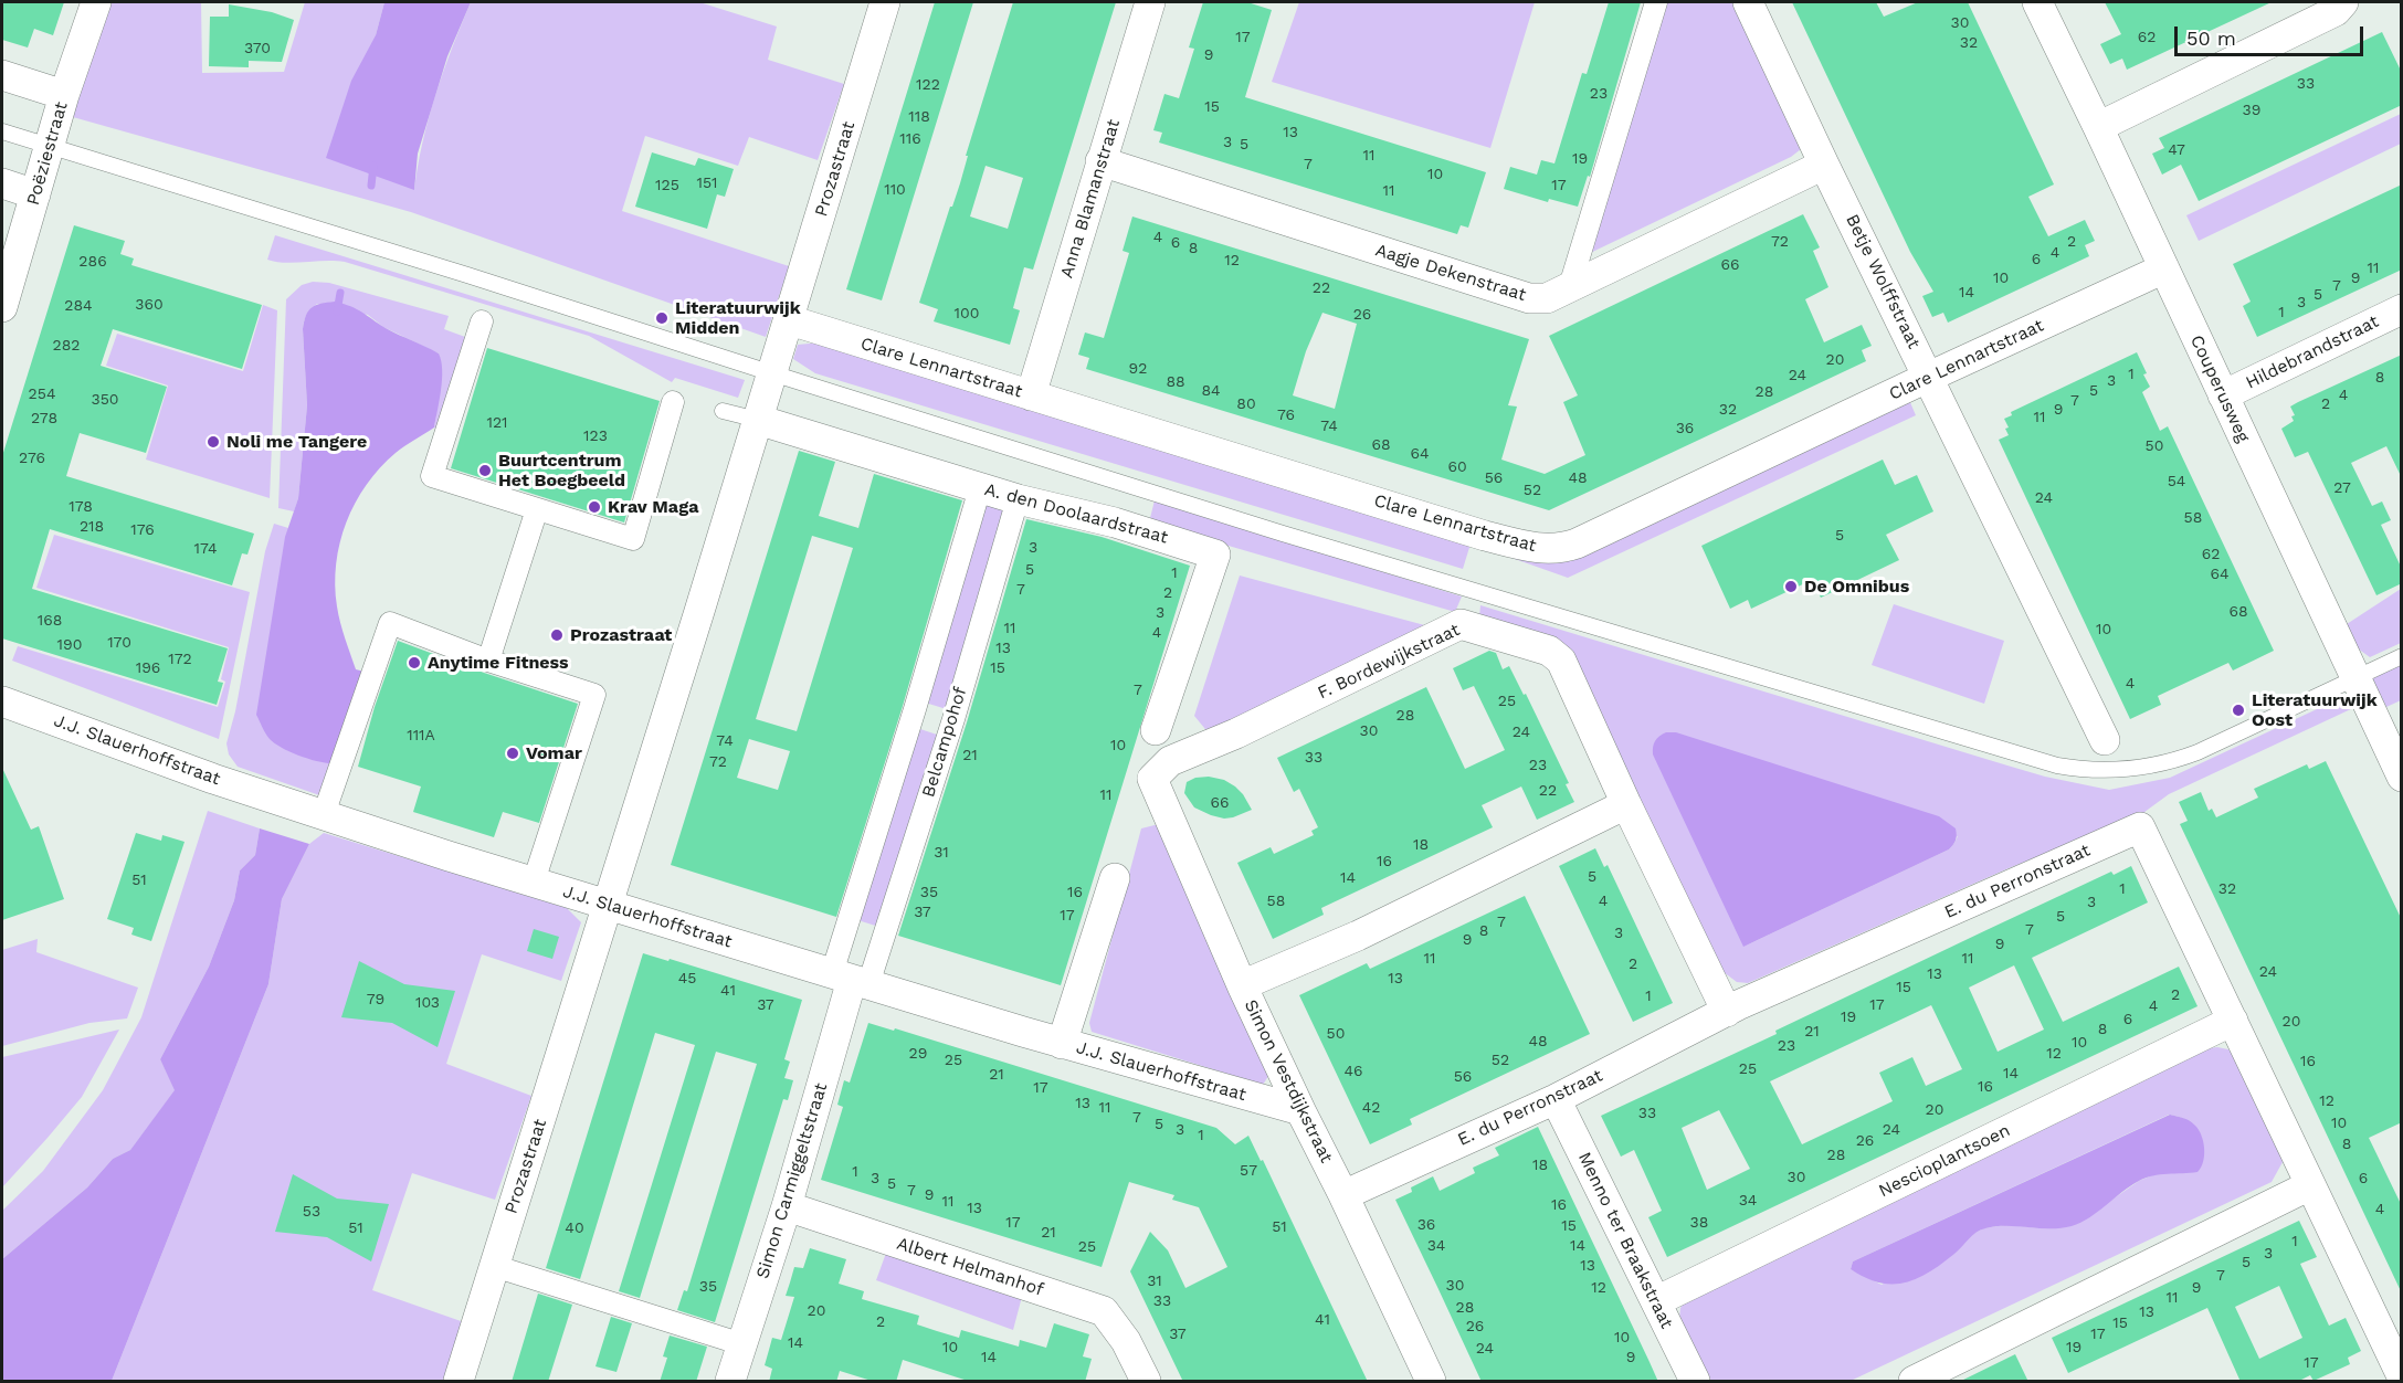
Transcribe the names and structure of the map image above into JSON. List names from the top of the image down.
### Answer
{
  "streets": {
    "street": [
      "Poëziestraat",
      "Prozastraat",
      "Anna Blamanstraat",
      "Aagje Dekenstraat",
      "Betje Wolffstraat",
      "Hildebrandstraat",
      "Clare Lennartstraat",
      "Couperusweg",
      "A. den Doolaardstraat",
      "F. Bordewijkstraat",
      "Belcampohof",
      "J.J. Slauerhoffstraat",
      "E. du Perronstraat",
      "Simon Vestdijkstraat",
      "Nescioplantsoen",
      "Simon Carmiggeltstraat",
      "Menno ter Braakstraat",
      "Albert Helmanhof"
    ]
  },
  "crossings": [
    ["Prozastraat", "Clare Lennartstraat"],
    ["Prozastraat", "A. den Doolaardstraat"],
    ["Prozastraat", "J.J. Slauerhoffstraat"],
    ["Anna Blamanstraat", "Aagje Dekenstraat"],
    ["Anna Blamanstraat", "Clare Lennartstraat"],
    ["Aagje Dekenstraat", "Betje Wolffstraat"],
    ["Betje Wolffstraat", "Clare Lennartstraat"],
    ["Hildebrandstraat", "Couperusweg"],
    ["Clare Lennartstraat", "Couperusweg"],
    ["A. den Doolaardstraat", "Belcampohof"],
    ["F. Bordewijkstraat", "E. du Perronstraat"],
    ["F. Bordewijkstraat", "Simon Vestdijkstraat"],
    ["Belcampohof", "J.J. Slauerhoffstraat"],
    ["Belcampohof", "Simon Carmiggeltstraat"],
    ["J.J. Slauerhoffstraat", "Simon Vestdijkstraat"],
    ["J.J. Slauerhoffstraat", "Simon Carmiggeltstraat"],
    ["E. du Perronstraat", "Simon Vestdijkstraat"],
    ["E. du Perronstraat", "Nescioplantsoen"],
    ["E. du Perronstraat", "Menno ter Braakstraat"],
    ["Nescioplantsoen", "Menno ter Braakstraat"],
    ["Simon Carmiggeltstraat", "Albert Helmanhof"]
  ],
  "places": [
    "Literatuurwijk Midden",
    "Noli me Tangere",
    "Buurtcentrum Het Boegbeeld",
    "Krav Maga",
    "De Omnibus",
    "Prozastraat",
    "Anytime Fitness",
    "Literatuurwijk Oost",
    "Vomar"
  ],
  "house_numbers": [
    "30",
    "17",
    "62",
    "32",
    "370",
    "9",
    "33",
    "122",
    "23",
    "15",
    "39",
    "118",
    "13",
    "116",
    "3",
    "5",
    "47",
    "11",
    "19",
    "7",
    "10",
    "151",
    "125",
    "17",
    "110",
    "11",
    "4",
    "72",
    "2",
    "6",
    "8",
    "4",
    "6",
    "12",
    "286",
    "66",
    "11",
    "10",
    "9",
    "7",
    "22",
    "14",
    "5",
    "3",
    "360",
    "284",
    "1",
    "100",
    "26",
    "282",
    "20",
    "92",
    "1",
    "24",
    "8",
    "3",
    "88",
    "84",
    "5",
    "28",
    "254",
    "4",
    "350",
    "7",
    "80",
    "2",
    "32",
    "9",
    "76",
    "11",
    "278",
    "121",
    "74",
    "36",
    "123",
    "68",
    "50",
    "64",
    "276",
    "60",
    "56",
    "48",
    "54",
    "27",
    "52",
    "24",
    "178",
    "58",
    "218",
    "176",
    "5",
    "3",
    "174",
    "62",
    "5",
    "1",
    "64",
    "7",
    "2",
    "68",
    "3",
    "168",
    "11",
    "10",
    "4",
    "170",
    "190",
    "13",
    "172",
    "196",
    "15",
    "4",
    "7",
    "25",
    "28",
    "30",
    "24",
    "111A",
    "74",
    "10",
    "21",
    "33",
    "72",
    "23",
    "22",
    "11",
    "66",
    "18",
    "31",
    "16",
    "5",
    "14",
    "51",
    "1",
    "32",
    "35",
    "16",
    "58",
    "4",
    "3",
    "37",
    "17",
    "5",
    "7",
    "7",
    "8",
    "3",
    "9",
    "9",
    "11",
    "11",
    "2",
    "24",
    "13",
    "45",
    "13",
    "15",
    "41",
    "2",
    "1",
    "79",
    "103",
    "37",
    "17",
    "4",
    "19",
    "6",
    "20",
    "8",
    "21",
    "50",
    "48",
    "10",
    "23",
    "29",
    "12",
    "25",
    "52",
    "16",
    "25",
    "46",
    "14",
    "21",
    "56",
    "16",
    "17",
    "12",
    "13",
    "11",
    "42",
    "20",
    "33",
    "7",
    "10",
    "5",
    "3",
    "24",
    "1",
    "26",
    "8",
    "28",
    "18",
    "57",
    "1",
    "30",
    "3",
    "6",
    "5",
    "7",
    "9",
    "34",
    "11",
    "16",
    "13",
    "4",
    "53",
    "17",
    "38",
    "36",
    "15",
    "51",
    "51",
    "40",
    "21",
    "1",
    "34",
    "14",
    "25",
    "3",
    "5",
    "13",
    "7",
    "31",
    "30",
    "35",
    "12",
    "9",
    "11",
    "33",
    "28",
    "20",
    "13",
    "41",
    "2",
    "15",
    "26",
    "37",
    "17",
    "10",
    "14",
    "10",
    "19",
    "24",
    "14",
    "9",
    "17"
  ],
  "scale_bar": "50 m"
}
